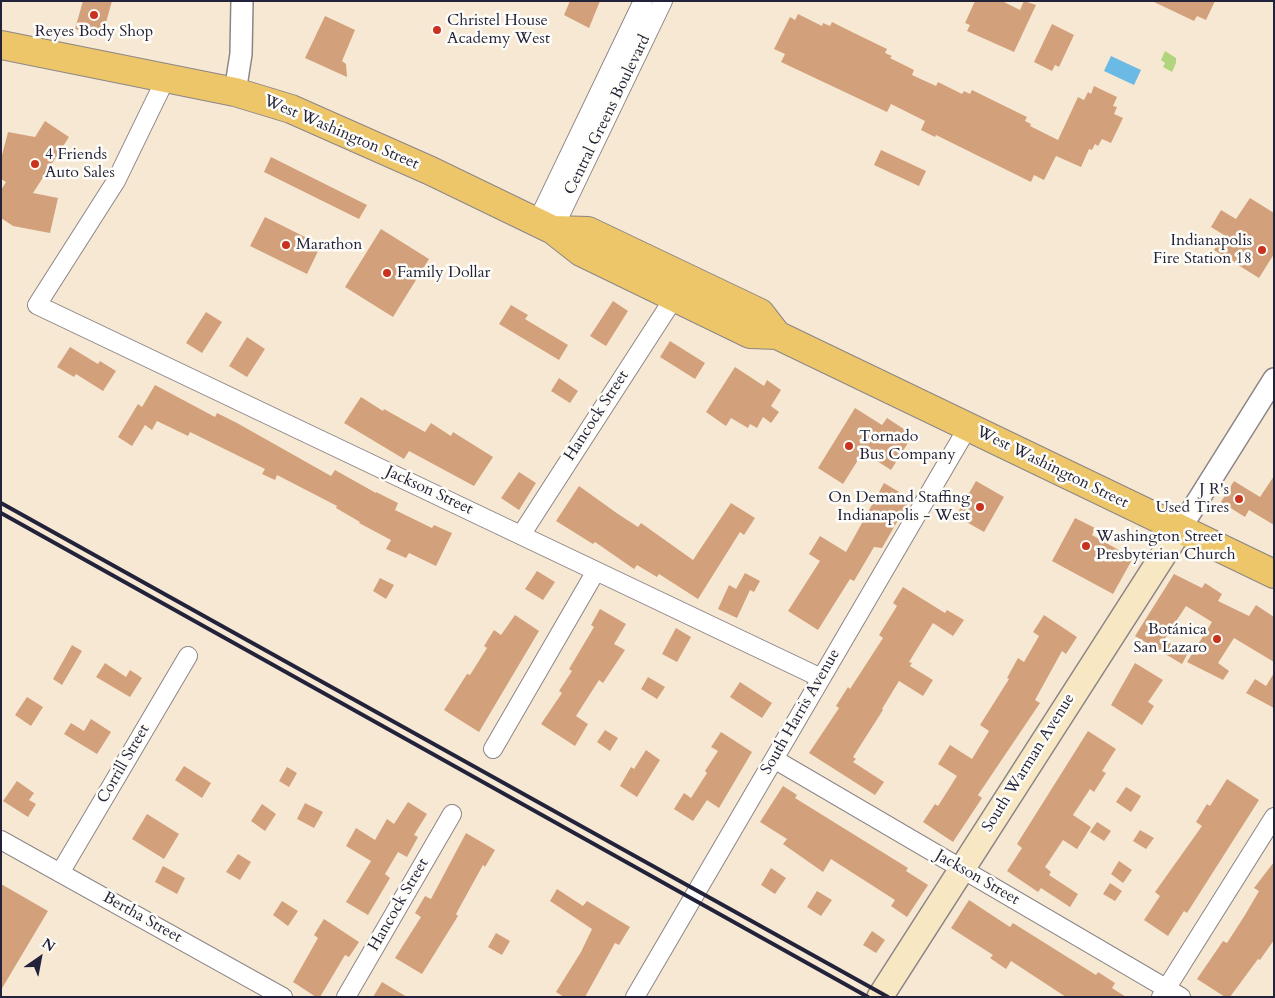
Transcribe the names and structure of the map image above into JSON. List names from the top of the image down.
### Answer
{
  "streets": {
    "main road": ["West Washington Street", "South Warman Avenue"],
    "street": [
      "Central Greens Boulevard",
      "Hancock Street",
      "Jackson Street",
      "South Harris Avenue",
      "Corrill Street",
      "Bertha Street"
    ]
  },
  "crossings": [
    ["Central Greens Boulevard", "West Washington Street"],
    ["West Washington Street", "Hancock Street"],
    ["West Washington Street", "Jackson Street"],
    ["West Washington Street", "South Harris Avenue"],
    ["West Washington Street", "South Warman Avenue"],
    ["Hancock Street", "Jackson Street"],
    ["Jackson Street", "South Harris Avenue"],
    ["Jackson Street", "South Warman Avenue"],
    ["Corrill Street", "Bertha Street"]
  ],
  "places": [
    "Reyes Body Shop",
    "Christel House Academy West",
    "4 Friends Auto Sales",
    "Marathon",
    "Indianapolis Fire Station 18",
    "Family Dollar",
    "Tornado Bus Company",
    "J R's Used Tires",
    "On Demand Staffing Indianapolis - West",
    "Washington Street Presbyterian Church",
    "Botánica San Lazaro"
  ],
  "north": "top right"
}
